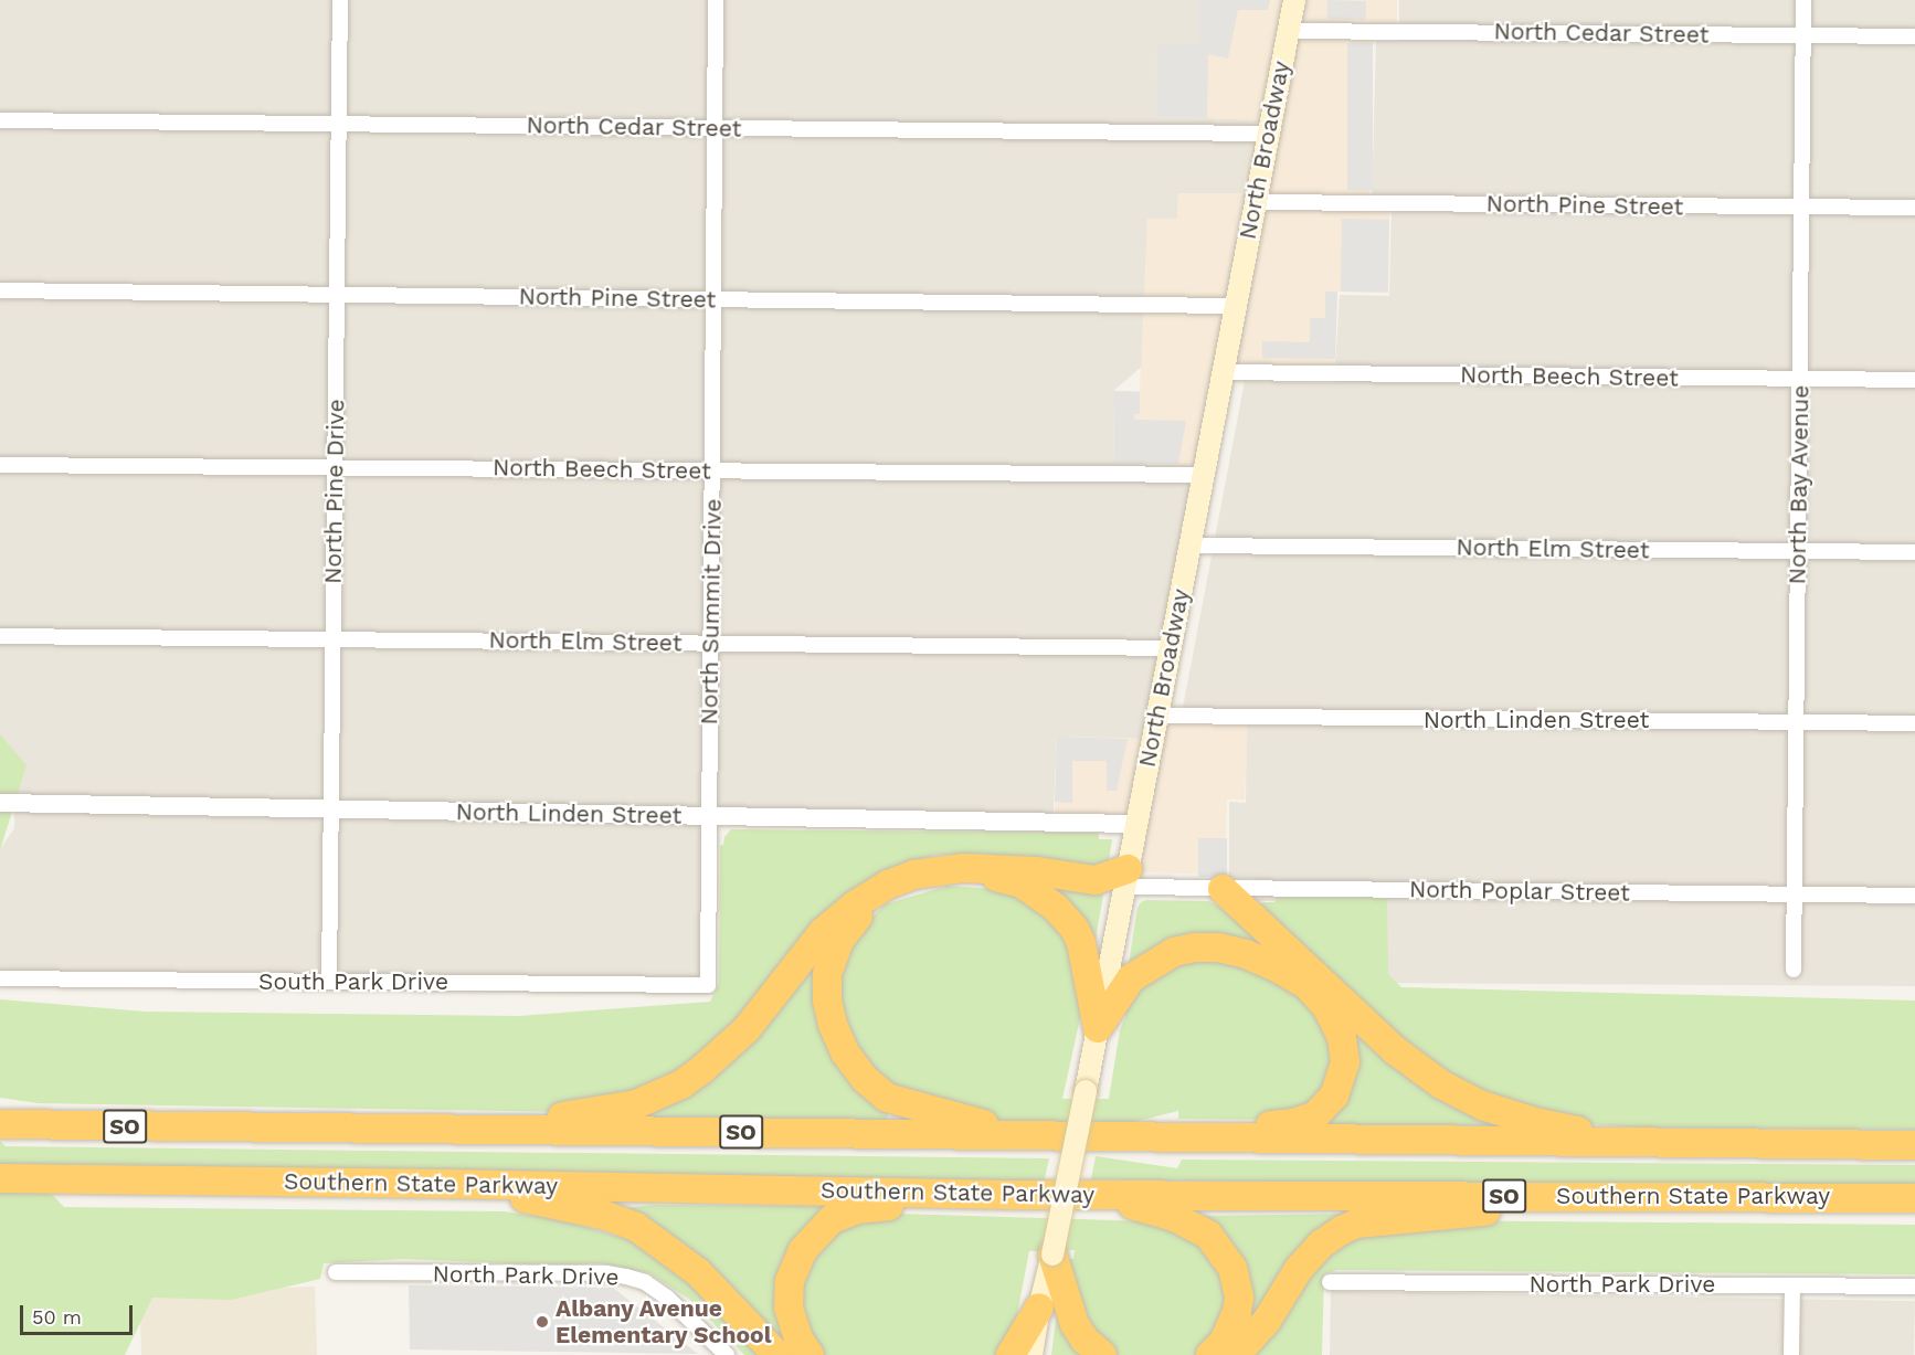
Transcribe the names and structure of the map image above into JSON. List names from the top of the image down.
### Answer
{
  "streets": {
    "highway": ["SO", "Southern State Parkway"],
    "main road": ["North Broadway"],
    "street": [
      "North Cedar Street",
      "North Pine Street",
      "North Beech Street",
      "North Bay Avenue",
      "North Pine Drive",
      "North Elm Street",
      "North Summit Drive",
      "North Linden Street",
      "North Poplar Street",
      "South Park Drive",
      "North Park Drive"
    ]
  },
  "crossings": [
    ["North Cedar Street", "North Broadway"],
    ["North Cedar Street", "North Bay Avenue"],
    ["North Cedar Street", "North Pine Drive"],
    ["North Cedar Street", "North Summit Drive"],
    ["North Broadway", "North Pine Street"],
    ["North Broadway", "North Beech Street"],
    ["North Broadway", "North Elm Street"],
    ["North Broadway", "North Linden Street"],
    ["North Broadway", "North Poplar Street"],
    ["North Pine Street", "North Bay Avenue"],
    ["North Pine Street", "North Pine Drive"],
    ["North Pine Street", "North Summit Drive"],
    ["North Beech Street", "North Bay Avenue"],
    ["North Beech Street", "North Pine Drive"],
    ["North Beech Street", "North Summit Drive"],
    ["North Bay Avenue", "North Elm Street"],
    ["North Bay Avenue", "North Linden Street"],
    ["North Bay Avenue", "North Poplar Street"],
    ["North Pine Drive", "North Elm Street"],
    ["North Pine Drive", "North Linden Street"],
    ["North Pine Drive", "South Park Drive"],
    ["North Elm Street", "North Summit Drive"],
    ["North Summit Drive", "North Linden Street"],
    ["North Summit Drive", "South Park Drive"]
  ],
  "places": ["Albany Avenue Elementary School"],
  "scale_bar": "50 m"
}
